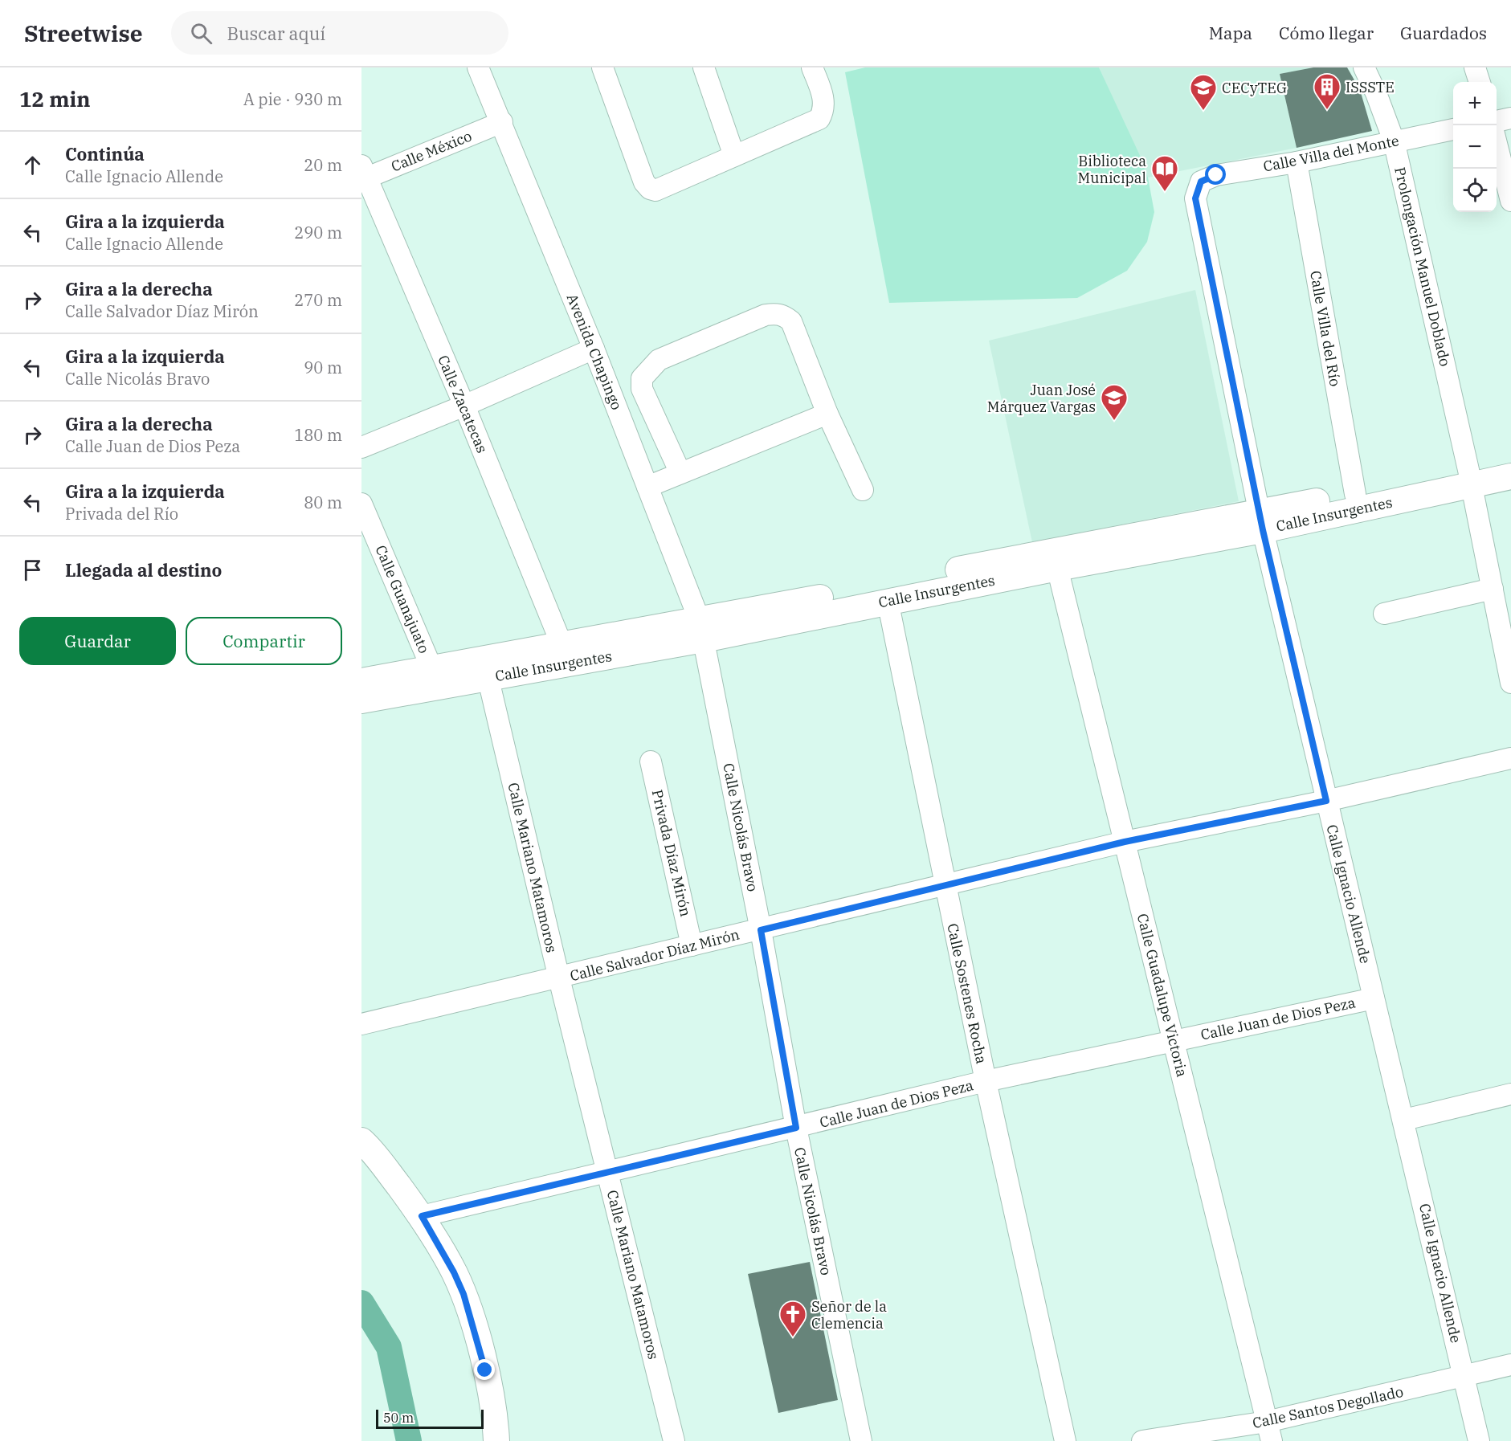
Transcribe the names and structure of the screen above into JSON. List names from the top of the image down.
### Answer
{
  "streets": {
    "main road": ["Calle Insurgentes"],
    "street": [
      "Calle México",
      "Calle Villa del Monte",
      "Prolongación Manuel Doblado",
      "Calle Villa del Río",
      "Avenida Chapingo",
      "Calle Zacatecas",
      "Calle Guanajuato",
      "Calle Nicolás Bravo",
      "Privada Díaz Mirón",
      "Calle Mariano Matamoros",
      "Calle Ignacio Allende",
      "Calle Salvador Díaz Mirón",
      "Calle Sostenes Rocha",
      "Calle Guadalupe Victoria",
      "Calle Juan de Dios Peza",
      "Calle Santos Degollado"
    ]
  },
  "crossings": [
    ["Calle México", "Avenida Chapingo"],
    ["Calle México", "Calle Zacatecas"],
    ["Calle Villa del Monte", "Prolongación Manuel Doblado"],
    ["Calle Villa del Monte", "Calle Villa del Río"],
    ["Calle Villa del Monte", "Calle Ignacio Allende"],
    ["Prolongación Manuel Doblado", "Calle Insurgentes"],
    ["Calle Villa del Río", "Calle Insurgentes"],
    ["Avenida Chapingo", "Calle Insurgentes"],
    ["Avenida Chapingo", "Calle Nicolás Bravo"],
    ["Calle Zacatecas", "Calle Insurgentes"],
    ["Calle Insurgentes", "Calle Guanajuato"],
    ["Calle Insurgentes", "Calle Nicolás Bravo"],
    ["Calle Insurgentes", "Calle Mariano Matamoros"],
    ["Calle Insurgentes", "Calle Ignacio Allende"],
    ["Calle Insurgentes", "Calle Sostenes Rocha"],
    ["Calle Insurgentes", "Calle Guadalupe Victoria"],
    ["Calle Nicolás Bravo", "Calle Salvador Díaz Mirón"],
    ["Calle Nicolás Bravo", "Calle Juan de Dios Peza"],
    ["Privada Díaz Mirón", "Calle Salvador Díaz Mirón"],
    ["Calle Mariano Matamoros", "Calle Salvador Díaz Mirón"],
    ["Calle Mariano Matamoros", "Calle Juan de Dios Peza"],
    ["Calle Ignacio Allende", "Calle Salvador Díaz Mirón"],
    ["Calle Ignacio Allende", "Calle Juan de Dios Peza"],
    ["Calle Ignacio Allende", "Calle Santos Degollado"],
    ["Calle Salvador Díaz Mirón", "Calle Sostenes Rocha"],
    ["Calle Salvador Díaz Mirón", "Calle Guadalupe Victoria"],
    ["Calle Sostenes Rocha", "Calle Juan de Dios Peza"],
    ["Calle Guadalupe Victoria", "Calle Juan de Dios Peza"],
    ["Calle Guadalupe Victoria", "Calle Santos Degollado"]
  ],
  "places": {
    "building": ["ISSSTE"],
    "school or university": ["CECyTEG", "Juan José Márquez Vargas"],
    "library": ["Biblioteca Municipal"],
    "church": ["Señor de la Clemencia"]
  },
  "scale_bar": "50 m",
  "page": {
    "header": "Streetwise",
    "search": "Buscar aquí",
    "nav": ["Mapa", "Cómo llegar", "Guardados"],
    "heading": ["12 min", "A pie · 930 m"],
    "map_buttons": ["+", "−"],
    "list": [
      ["Continúa", "Calle Ignacio Allende", "20 m"],
      ["Gira a la izquierda", "Calle Ignacio Allende", "290 m"],
      ["Gira a la derecha", "Calle Salvador Díaz Mirón", "270 m"],
      ["Gira a la izquierda", "Calle Nicolás Bravo", "90 m"],
      ["Gira a la derecha", "Calle Juan de Dios Peza", "180 m"],
      ["Gira a la izquierda", "Privada del Río", "80 m"],
      "Llegada al destino"
    ],
    "buttons": ["Guardar", "Compartir"],
    "scale": "50 m"
  }
}
